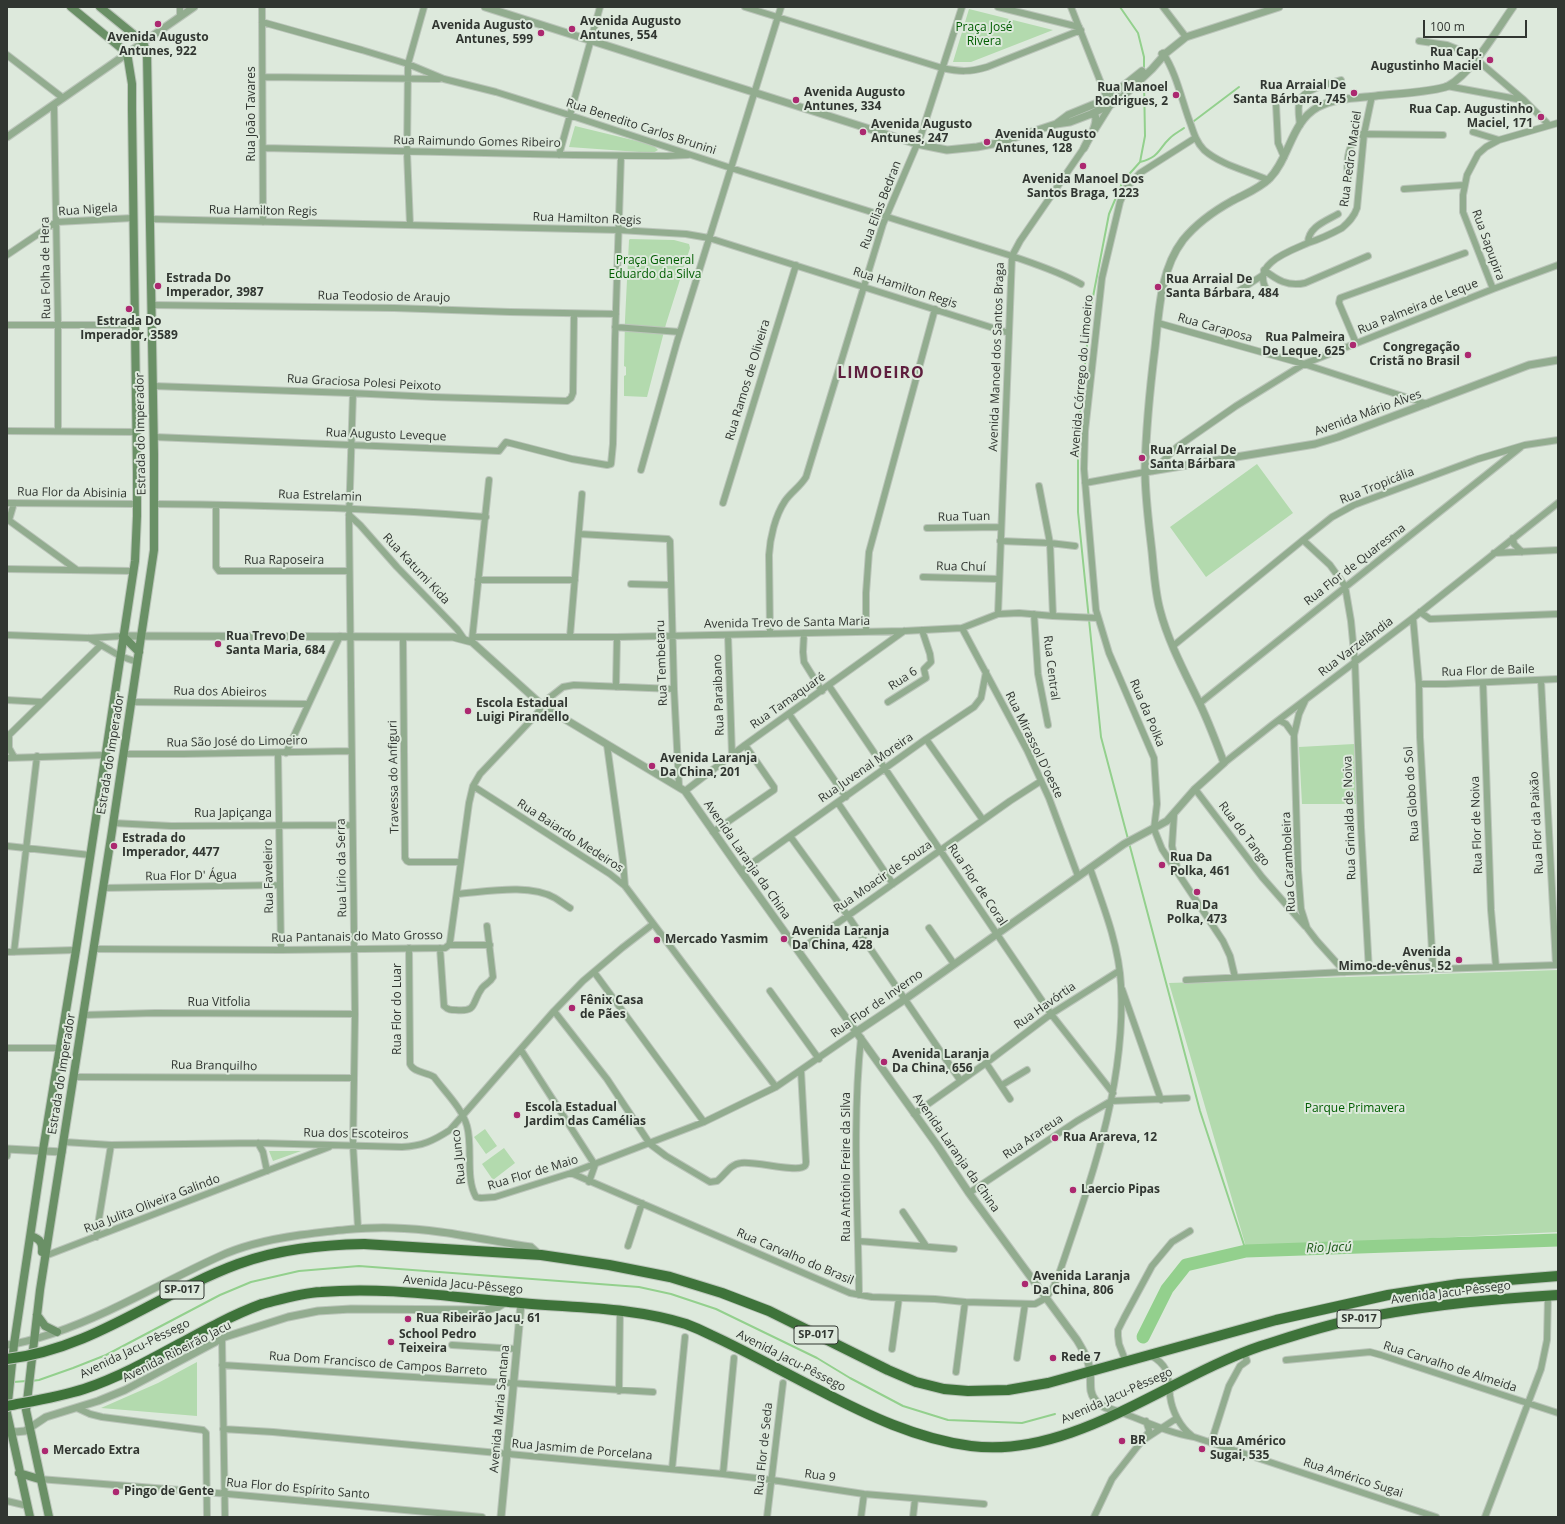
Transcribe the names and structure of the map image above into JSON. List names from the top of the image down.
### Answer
{
  "streets": {
    "highway": ["Avenida Jacu-Pêssego", "SP-017"],
    "main road": ["Estrada do Imperador"],
    "street": [
      "Rua João Tavares",
      "Rua Benedito Carlos Brunini",
      "Rua Raimundo Gomes Ribeiro",
      "Rua Pedro Maciel",
      "Rua Elias Bedran",
      "Rua Nigela",
      "Rua Hamilton Regis",
      "Rua Sapupira",
      "Rua Folha de Hera",
      "Rua Teodosio de Araujo",
      "Rua Palmeira de Leque",
      "Rua Caraposa",
      "Avenida Manoel dos Santos Braga",
      "Avenida Córrego do Limoeiro",
      "Rua Ramos de Oliveira",
      "Rua Graciosa Polesi Peixoto",
      "Avenida Mário Alves",
      "Rua Augusto Leveque",
      "Rua Tropicália",
      "Rua Flor da Abisinia",
      "Rua Estrelamin",
      "Rua Tuan",
      "Rua Raposeira",
      "Rua Flor de Quaresma",
      "Rua Chuí",
      "Rua Katumi Kida",
      "Avenida Trevo de Santa Maria",
      "Rua Varzelândia",
      "Rua Tembetaru",
      "Rua Central",
      "Rua Flor de Baile",
      "Rua 6",
      "Rua dos Abieiros",
      "Rua Paraibano",
      "Rua Tamaquaré",
      "Rua da Polka",
      "Rua São José do Limoeiro",
      "Rua Mirassol D'oeste",
      "Rua Juvenal Moreira",
      "Travessa do Anfiguri",
      "Rua Globo do Sol",
      "Rua Japiçanga",
      "Rua Grinalda de Noiva",
      "Rua Flor da Paixão",
      "Rua Flor de Noiva",
      "Rua do Tango",
      "Rua Baiardo Medeiros",
      "Avenida Laranja da China",
      "Rua Caramboleira",
      "Rua Lírio da Serra",
      "Rua Flor D' Água",
      "Rua Faveleiro",
      "Rua Moacir de Souza",
      "Rua Flor de Coral",
      "Rua Pantanais do Mato Grosso",
      "Rua Vitfolia",
      "Rua Flor de Inverno",
      "Rua Havórtia",
      "Rua Flor do Luar",
      "Rua Branquilho",
      "Rua dos Escoteiros",
      "Rua Arareua",
      "Rua Junco",
      "Rua Antônio Freire da Silva",
      "Rua Flor de Maio",
      "Rua Julita Oliveira Galindo",
      "Rua Carvalho do Brasil",
      "Avenida Ribeirão Jacu",
      "Rua Dom Francisco de Campos Barreto",
      "Rua Carvalho de Almeida",
      "Avenida Maria Santana",
      "Rua Flor de Seda",
      "Rua Jasmim de Porcelana",
      "Rua 9",
      "Rua Américo Sugai",
      "Rua Flor do Espírito Santo"
    ]
  },
  "crossings": [
    ["Rua João Tavares", "Rua Benedito Carlos Brunini"],
    ["Rua João Tavares", "Rua Raimundo Gomes Ribeiro"],
    ["Rua João Tavares", "Rua Hamilton Regis"],
    ["Rua Benedito Carlos Brunini", "Rua Raimundo Gomes Ribeiro"],
    ["Rua Benedito Carlos Brunini", "Rua Elias Bedran"],
    ["Rua Benedito Carlos Brunini", "Avenida Manoel dos Santos Braga"],
    ["Rua Elias Bedran", "Rua Hamilton Regis"],
    ["Rua Elias Bedran", "Avenida Trevo de Santa Maria"],
    ["Rua Nigela", "Rua Folha de Hera"],
    ["Rua Nigela", "Estrada do Imperador"],
    ["Rua Hamilton Regis", "Avenida Manoel dos Santos Braga"],
    ["Rua Hamilton Regis", "Rua Ramos de Oliveira"],
    ["Rua Hamilton Regis", "Estrada do Imperador"],
    ["Rua Sapupira", "Rua Palmeira de Leque"],
    ["Rua Teodosio de Araujo", "Rua Graciosa Polesi Peixoto"],
    ["Rua Teodosio de Araujo", "Estrada do Imperador"],
    ["Rua Palmeira de Leque", "Rua Caraposa"],
    ["Rua Palmeira de Leque", "Avenida Mário Alves"],
    ["Rua Caraposa", "Avenida Mário Alves"],
    ["Avenida Manoel dos Santos Braga", "Rua Tuan"],
    ["Avenida Manoel dos Santos Braga", "Rua Chuí"],
    ["Avenida Manoel dos Santos Braga", "Avenida Trevo de Santa Maria"],
    ["Avenida Córrego do Limoeiro", "Avenida Mário Alves"],
    ["Avenida Córrego do Limoeiro", "Avenida Trevo de Santa Maria"],
    ["Avenida Córrego do Limoeiro", "Rua da Polka"],
    ["Rua Graciosa Polesi Peixoto", "Estrada do Imperador"],
    ["Rua Graciosa Polesi Peixoto", "Rua Lírio da Serra"],
    ["Estrada do Imperador", "Rua Augusto Leveque"],
    ["Estrada do Imperador", "Rua Flor da Abisinia"],
    ["Estrada do Imperador", "Rua Estrelamin"],
    ["Estrada do Imperador", "Avenida Trevo de Santa Maria"],
    ["Estrada do Imperador", "Rua dos Abieiros"],
    ["Estrada do Imperador", "Rua São José do Limoeiro"],
    ["Estrada do Imperador", "Rua Japiçanga"],
    ["Estrada do Imperador", "Rua Flor D' Água"],
    ["Estrada do Imperador", "Rua Pantanais do Mato Grosso"],
    ["Estrada do Imperador", "Rua Vitfolia"],
    ["Estrada do Imperador", "Rua Branquilho"],
    ["Estrada do Imperador", "Rua dos Escoteiros"],
    ["Estrada do Imperador", "Rua Julita Oliveira Galindo"],
    ["Estrada do Imperador", "Avenida Jacu-Pêssego"],
    ["Estrada do Imperador", "Avenida Ribeirão Jacu"],
    ["Estrada do Imperador", "Rua Flor do Espírito Santo"],
    ["Rua Augusto Leveque", "Rua Lírio da Serra"],
    ["Rua Tropicália", "Rua Flor de Quaresma"],
    ["Rua Estrelamin", "Rua Raposeira"],
    ["Rua Estrelamin", "Rua Lírio da Serra"],
    ["Rua Raposeira", "Rua Lírio da Serra"],
    ["Rua Flor de Quaresma", "Rua Grinalda de Noiva"],
    ["Rua Katumi Kida", "Avenida Trevo de Santa Maria"],
    ["Rua Katumi Kida", "Rua Lírio da Serra"],
    ["Avenida Trevo de Santa Maria", "Rua Tembetaru"],
    ["Avenida Trevo de Santa Maria", "Rua Central"],
    ["Avenida Trevo de Santa Maria", "Rua 6"],
    ["Avenida Trevo de Santa Maria", "Rua Paraibano"],
    ["Avenida Trevo de Santa Maria", "Rua Tamaquaré"],
    ["Avenida Trevo de Santa Maria", "Rua Mirassol D'oeste"],
    ["Avenida Trevo de Santa Maria", "Travessa do Anfiguri"],
    ["Avenida Trevo de Santa Maria", "Avenida Laranja da China"],
    ["Avenida Trevo de Santa Maria", "Rua Lírio da Serra"],
    ["Rua Varzelândia", "Rua da Polka"],
    ["Rua Varzelândia", "Rua Globo do Sol"],
    ["Rua Varzelândia", "Rua Grinalda de Noiva"],
    ["Rua Varzelândia", "Rua do Tango"],
    ["Rua Varzelândia", "Rua Caramboleira"],
    ["Rua Varzelândia", "Rua Flor de Inverno"],
    ["Rua Tembetaru", "Avenida Laranja da China"],
    ["Rua Tembetaru", "Rua Pantanais do Mato Grosso"],
    ["Rua Flor de Baile", "Rua Globo do Sol"],
    ["Rua Flor de Baile", "Rua Flor da Paixão"],
    ["Rua Flor de Baile", "Rua Flor de Noiva"],
    ["Rua Paraibano", "Rua Tamaquaré"],
    ["Rua Tamaquaré", "Avenida Laranja da China"],
    ["Rua Tamaquaré", "Rua Flor de Coral"],
    ["Rua da Polka", "Rua Flor de Inverno"],
    ["Rua São José do Limoeiro", "Rua Lírio da Serra"],
    ["Rua São José do Limoeiro", "Rua Faveleiro"],
    ["Rua Mirassol D'oeste", "Rua Juvenal Moreira"],
    ["Rua Mirassol D'oeste", "Rua Moacir de Souza"],
    ["Rua Mirassol D'oeste", "Rua Flor de Inverno"],
    ["Rua Juvenal Moreira", "Avenida Laranja da China"],
    ["Rua Juvenal Moreira", "Rua Flor de Coral"],
    ["Travessa do Anfiguri", "Rua Pantanais do Mato Grosso"],
    ["Rua Japiçanga", "Rua Lírio da Serra"],
    ["Rua Japiçanga", "Rua Faveleiro"],
    ["Rua do Tango", "Rua Caramboleira"],
    ["Rua Baiardo Medeiros", "Rua Pantanais do Mato Grosso"],
    ["Rua Baiardo Medeiros", "Rua Flor de Inverno"],
    ["Rua Baiardo Medeiros", "Rua dos Escoteiros"],
    ["Avenida Laranja da China", "Rua Moacir de Souza"],
    ["Avenida Laranja da China", "Rua Pantanais do Mato Grosso"],
    ["Avenida Laranja da China", "Rua Flor de Inverno"],
    ["Avenida Laranja da China", "Rua Havórtia"],
    ["Avenida Laranja da China", "Rua Arareua"],
    ["Avenida Laranja da China", "Rua Antônio Freire da Silva"],
    ["Avenida Laranja da China", "Rua Carvalho do Brasil"],
    ["Avenida Laranja da China", "Avenida Jacu-Pêssego"],
    ["Avenida Laranja da China", "Rua Américo Sugai"],
    ["Rua Lírio da Serra", "Rua Pantanais do Mato Grosso"],
    ["Rua Lírio da Serra", "Rua Vitfolia"],
    ["Rua Lírio da Serra", "Rua Branquilho"],
    ["Rua Lírio da Serra", "Rua dos Escoteiros"],
    ["Rua Flor D' Água", "Rua Faveleiro"],
    ["Rua Faveleiro", "Rua Pantanais do Mato Grosso"],
    ["Rua Moacir de Souza", "Rua Flor de Coral"],
    ["Rua Flor de Coral", "Rua Flor de Inverno"],
    ["Rua Flor de Coral", "Rua Havórtia"],
    ["Rua Pantanais do Mato Grosso", "Rua Flor do Luar"],
    ["Rua Flor de Inverno", "Rua Antônio Freire da Silva"],
    ["Rua Flor de Inverno", "Rua Flor de Maio"],
    ["Rua Flor do Luar", "Rua dos Escoteiros"],
    ["Rua Flor do Luar", "Rua Junco"],
    ["Rua dos Escoteiros", "Rua Junco"],
    ["Rua dos Escoteiros", "Rua Julita Oliveira Galindo"],
    ["Rua Junco", "Rua Flor de Maio"],
    ["Rua Antônio Freire da Silva", "Rua Carvalho do Brasil"],
    ["Rua Flor de Maio", "Rua Carvalho do Brasil"],
    ["Avenida Jacu-Pêssego", "Avenida Ribeirão Jacu"],
    ["Avenida Jacu-Pêssego", "Avenida Maria Santana"],
    ["Avenida Jacu-Pêssego", "Rua Américo Sugai"],
    ["Rua Dom Francisco de Campos Barreto", "Avenida Maria Santana"],
    ["Avenida Maria Santana", "Rua Jasmim de Porcelana"],
    ["Rua Flor de Seda", "Rua Jasmim de Porcelana"],
    ["Rua Flor de Seda", "Rua 9"],
    ["Rua Jasmim de Porcelana", "Rua 9"]
  ],
  "districts": ["LIMOEIRO"],
  "water": ["Rio Jacú"],
  "parks": ["Praça José Rivera", "Praça General Eduardo da Silva", "Parque Primavera"],
  "places": [
    "Avenida Augusto Antunes, 922",
    "Avenida Augusto Antunes, 554",
    "Avenida Augusto Antunes, 599",
    "Rua Cap. Augustinho Maciel",
    "Rua Arraial De Santa Bárbara, 745",
    "Rua Manoel Rodrigues, 2",
    "Avenida Augusto Antunes, 334",
    "Rua Cap. Augustinho Maciel, 171",
    "Avenida Augusto Antunes, 247",
    "Avenida Augusto Antunes, 128",
    "Avenida Manoel Dos Santos Braga, 1223",
    "Estrada Do Imperador, 3987",
    "Rua Arraial De Santa Bárbara, 484",
    "Estrada Do Imperador, 3589",
    "Rua Palmeira De Leque, 625",
    "Congregação Cristã no Brasil",
    "Rua Arraial De Santa Bárbara",
    "Rua Trevo De Santa Maria, 684",
    "Escola Estadual Luigi Pirandello",
    "Avenida Laranja Da China, 201",
    "Estrada do Imperador, 4477",
    "Rua Da Polka, 461",
    "Rua Da Polka, 473",
    "Avenida Laranja Da China, 428",
    "Mercado Yasmim",
    "Avenida Mimo-de-vênus, 52",
    "Fênix Casa de Pães",
    "Avenida Laranja Da China, 656",
    "Escola Estadual Jardim das Camélias",
    "Rua Arareva, 12",
    "Laercio Pipas",
    "Avenida Laranja Da China, 806",
    "Rua Ribeirão Jacu, 61",
    "School Pedro Teixeira",
    "Rede 7",
    "BR",
    "Rua Américo Sugai, 535",
    "Mercado Extra",
    "Pingo de Gente"
  ],
  "scale_bar": "100 m"
}
